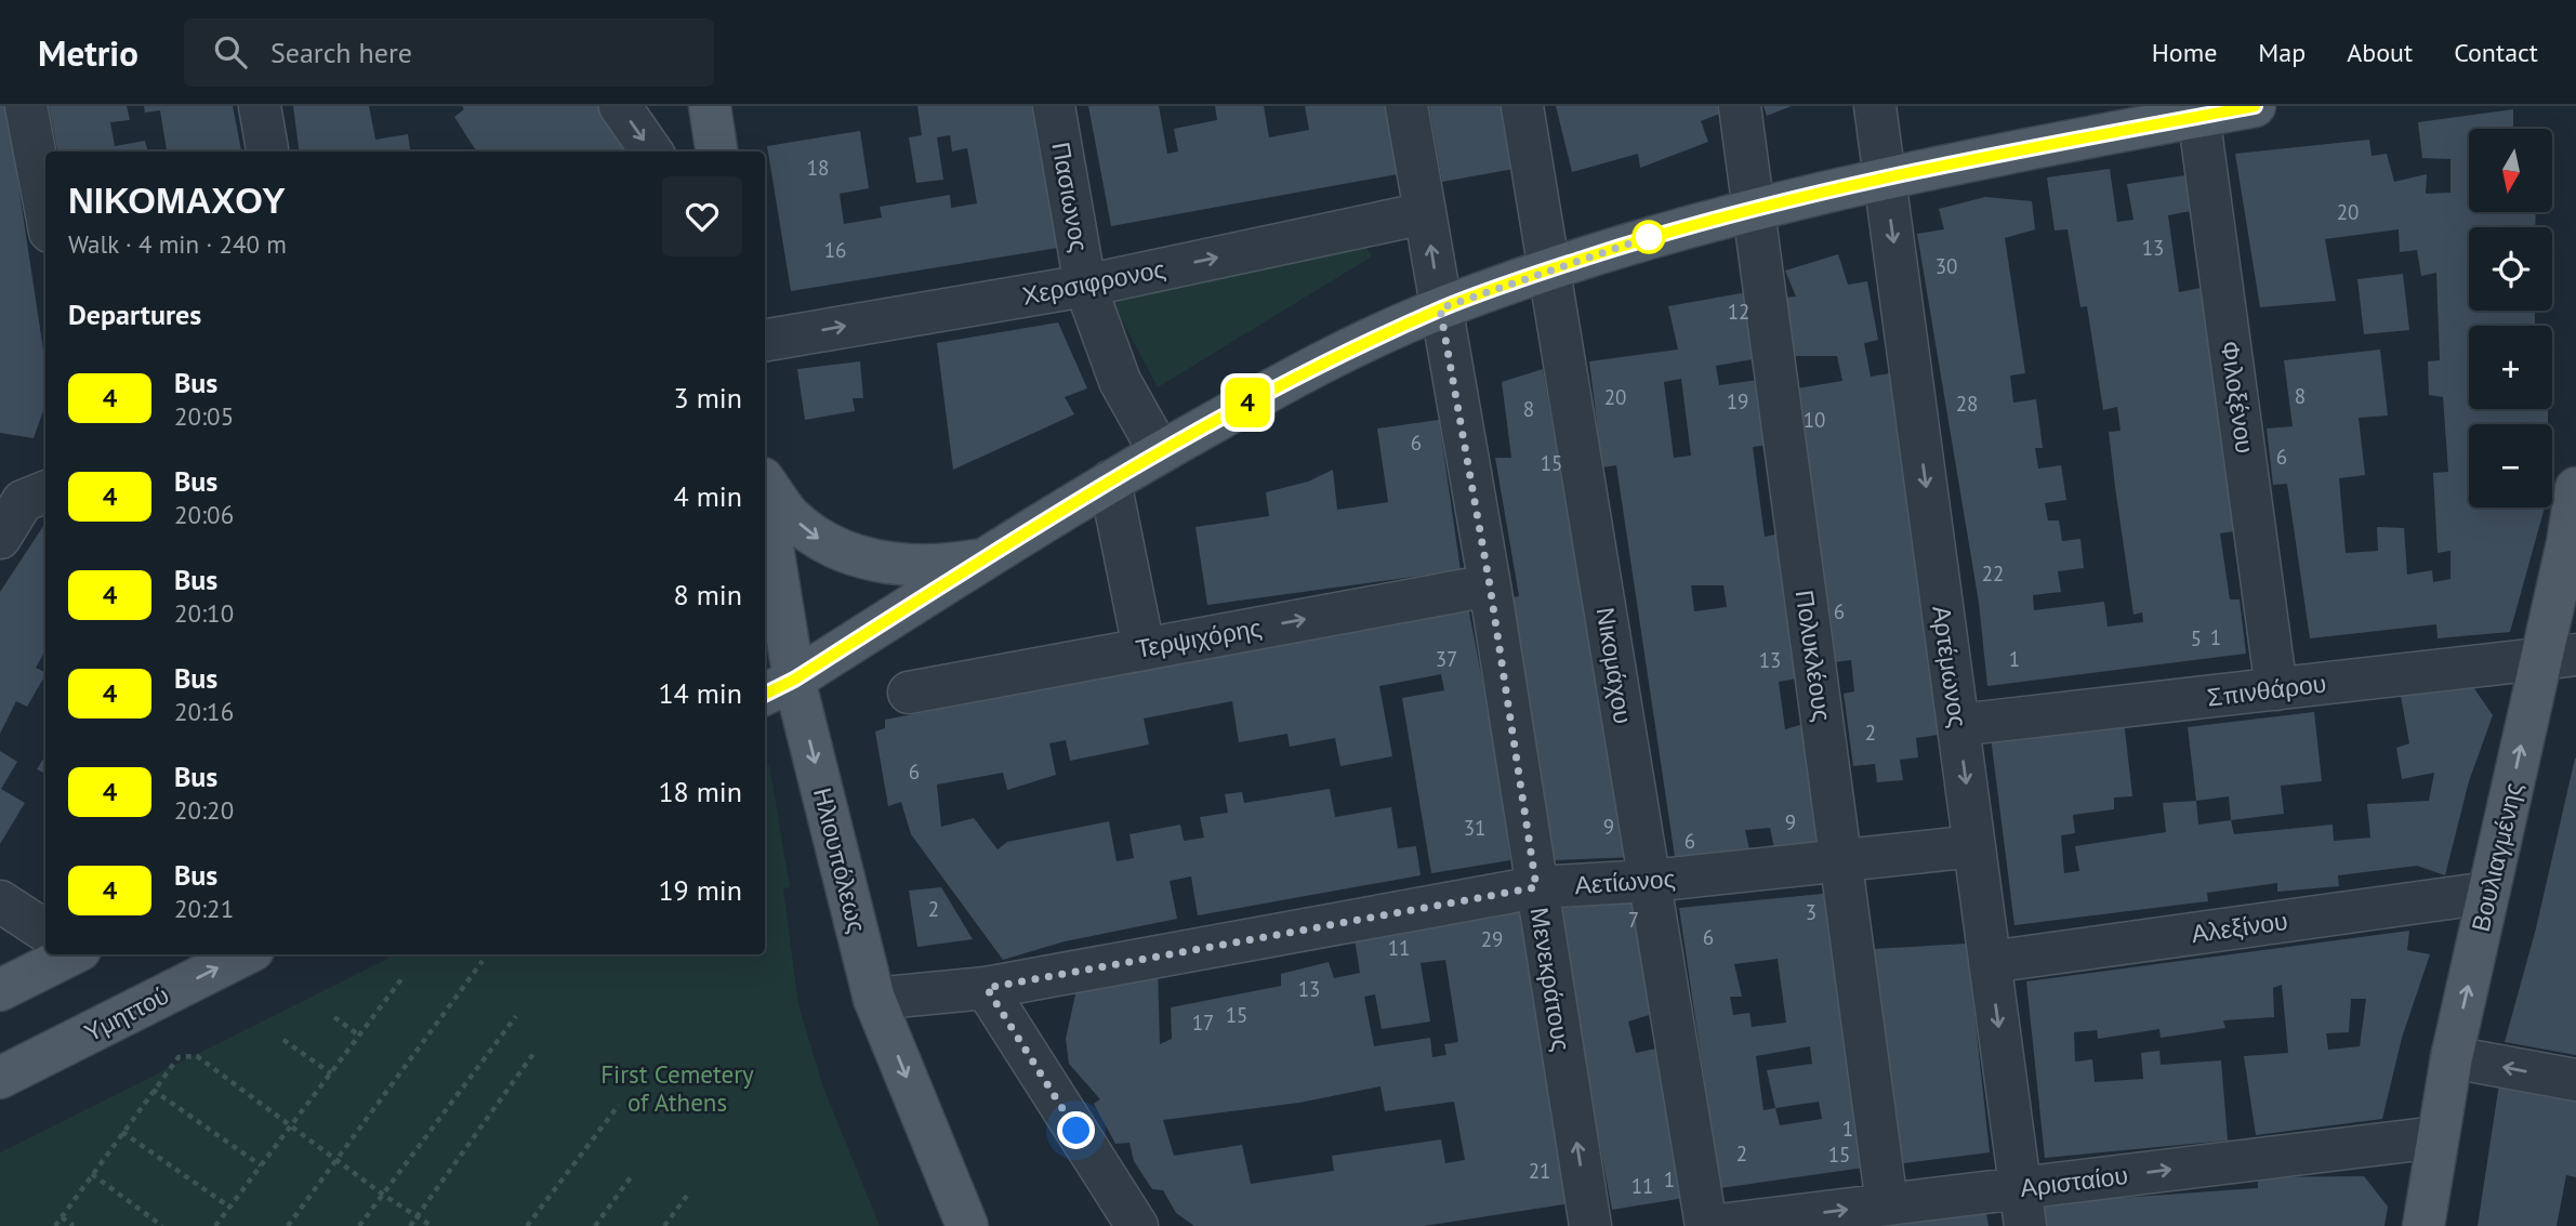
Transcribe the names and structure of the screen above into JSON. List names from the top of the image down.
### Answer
{
  "streets": {
    "main road": ["Βουλιαγμένης", "Ηλιουπόλεως", "Υμηττού"],
    "street": [
      "Πασιωνος",
      "Χερσιφρονος",
      "Φιλοξένου",
      "Τερψιχόρης",
      "Πολυκλέους",
      "Νικομάχου",
      "Αρτέμωνος",
      "Σπινθάρου",
      "Αετίωνος",
      "Αλεξίνου",
      "Μενεκράτους",
      "Αρισταίου"
    ]
  },
  "crossings": [
    ["Πασιωνος", "Χερσιφρονος"],
    ["Χερσιφρονος", "Μενεκράτους"],
    ["Φιλοξένου", "Σπινθάρου"],
    ["Τερψιχόρης", "Μενεκράτους"],
    ["Πολυκλέους", "Αετίωνος"],
    ["Πολυκλέους", "Αρισταίου"],
    ["Νικομάχου", "Αετίωνος"],
    ["Νικομάχου", "Αρισταίου"],
    ["Αρτέμωνος", "Σπινθάρου"],
    ["Αρτέμωνος", "Αετίωνος"],
    ["Αρτέμωνος", "Αλεξίνου"],
    ["Αρτέμωνος", "Αρισταίου"],
    ["Σπινθάρου", "Βουλιαγμένης"],
    ["Βουλιαγμένης", "Αλεξίνου"],
    ["Βουλιαγμένης", "Αρισταίου"],
    ["Ηλιουπόλεως", "Αετίωνος"],
    ["Αετίωνος", "Μενεκράτους"]
  ],
  "one_way": [
    "Χερσιφρονος",
    "Τερψιχόρης",
    "Αρτέμωνος",
    "Βουλιαγμένης",
    "Ηλιουπόλεως",
    "Μενεκράτους",
    "Υμηττού",
    "Αρισταίου"
  ],
  "parks": ["First Cemetery of Athens"],
  "lines": ["bus line 4"],
  "house_numbers": [
    "18",
    "20",
    "13",
    "16",
    "30",
    "12",
    "8",
    "20",
    "19",
    "28",
    "8",
    "10",
    "6",
    "6",
    "15",
    "22",
    "6",
    "1",
    "5",
    "37",
    "1",
    "13",
    "2",
    "6",
    "9",
    "9",
    "31",
    "6",
    "2",
    "3",
    "7",
    "6",
    "29",
    "11",
    "13",
    "15",
    "17",
    "1",
    "2",
    "15",
    "21",
    "1",
    "11"
  ],
  "north": "bottom",
  "page": {
    "header": "Metrio",
    "search": "Search here",
    "nav": [
      "Home",
      "Map",
      "About",
      "Contact"
    ],
    "on_map": "4",
    "map_buttons": ["+", "−"],
    "heading": [
      ["ΝΙΚΟΜΑΧΟΥ", "Walk · 4 min · 240 m"],
      "Departures"
    ],
    "list": [
      {
        "mark": "4",
        "name": "Bus",
        "note": "20:05",
        "value": "3 min"
      },
      {
        "mark": "4",
        "name": "Bus",
        "note": "20:06",
        "value": "4 min"
      },
      {
        "mark": "4",
        "name": "Bus",
        "note": "20:10",
        "value": "8 min"
      },
      {
        "mark": "4",
        "name": "Bus",
        "note": "20:16",
        "value": "14 min"
      },
      {
        "mark": "4",
        "name": "Bus",
        "note": "20:20",
        "value": "18 min"
      },
      {
        "mark": "4",
        "name": "Bus",
        "note": "20:21",
        "value": "19 min"
      }
    ]
  }
}
